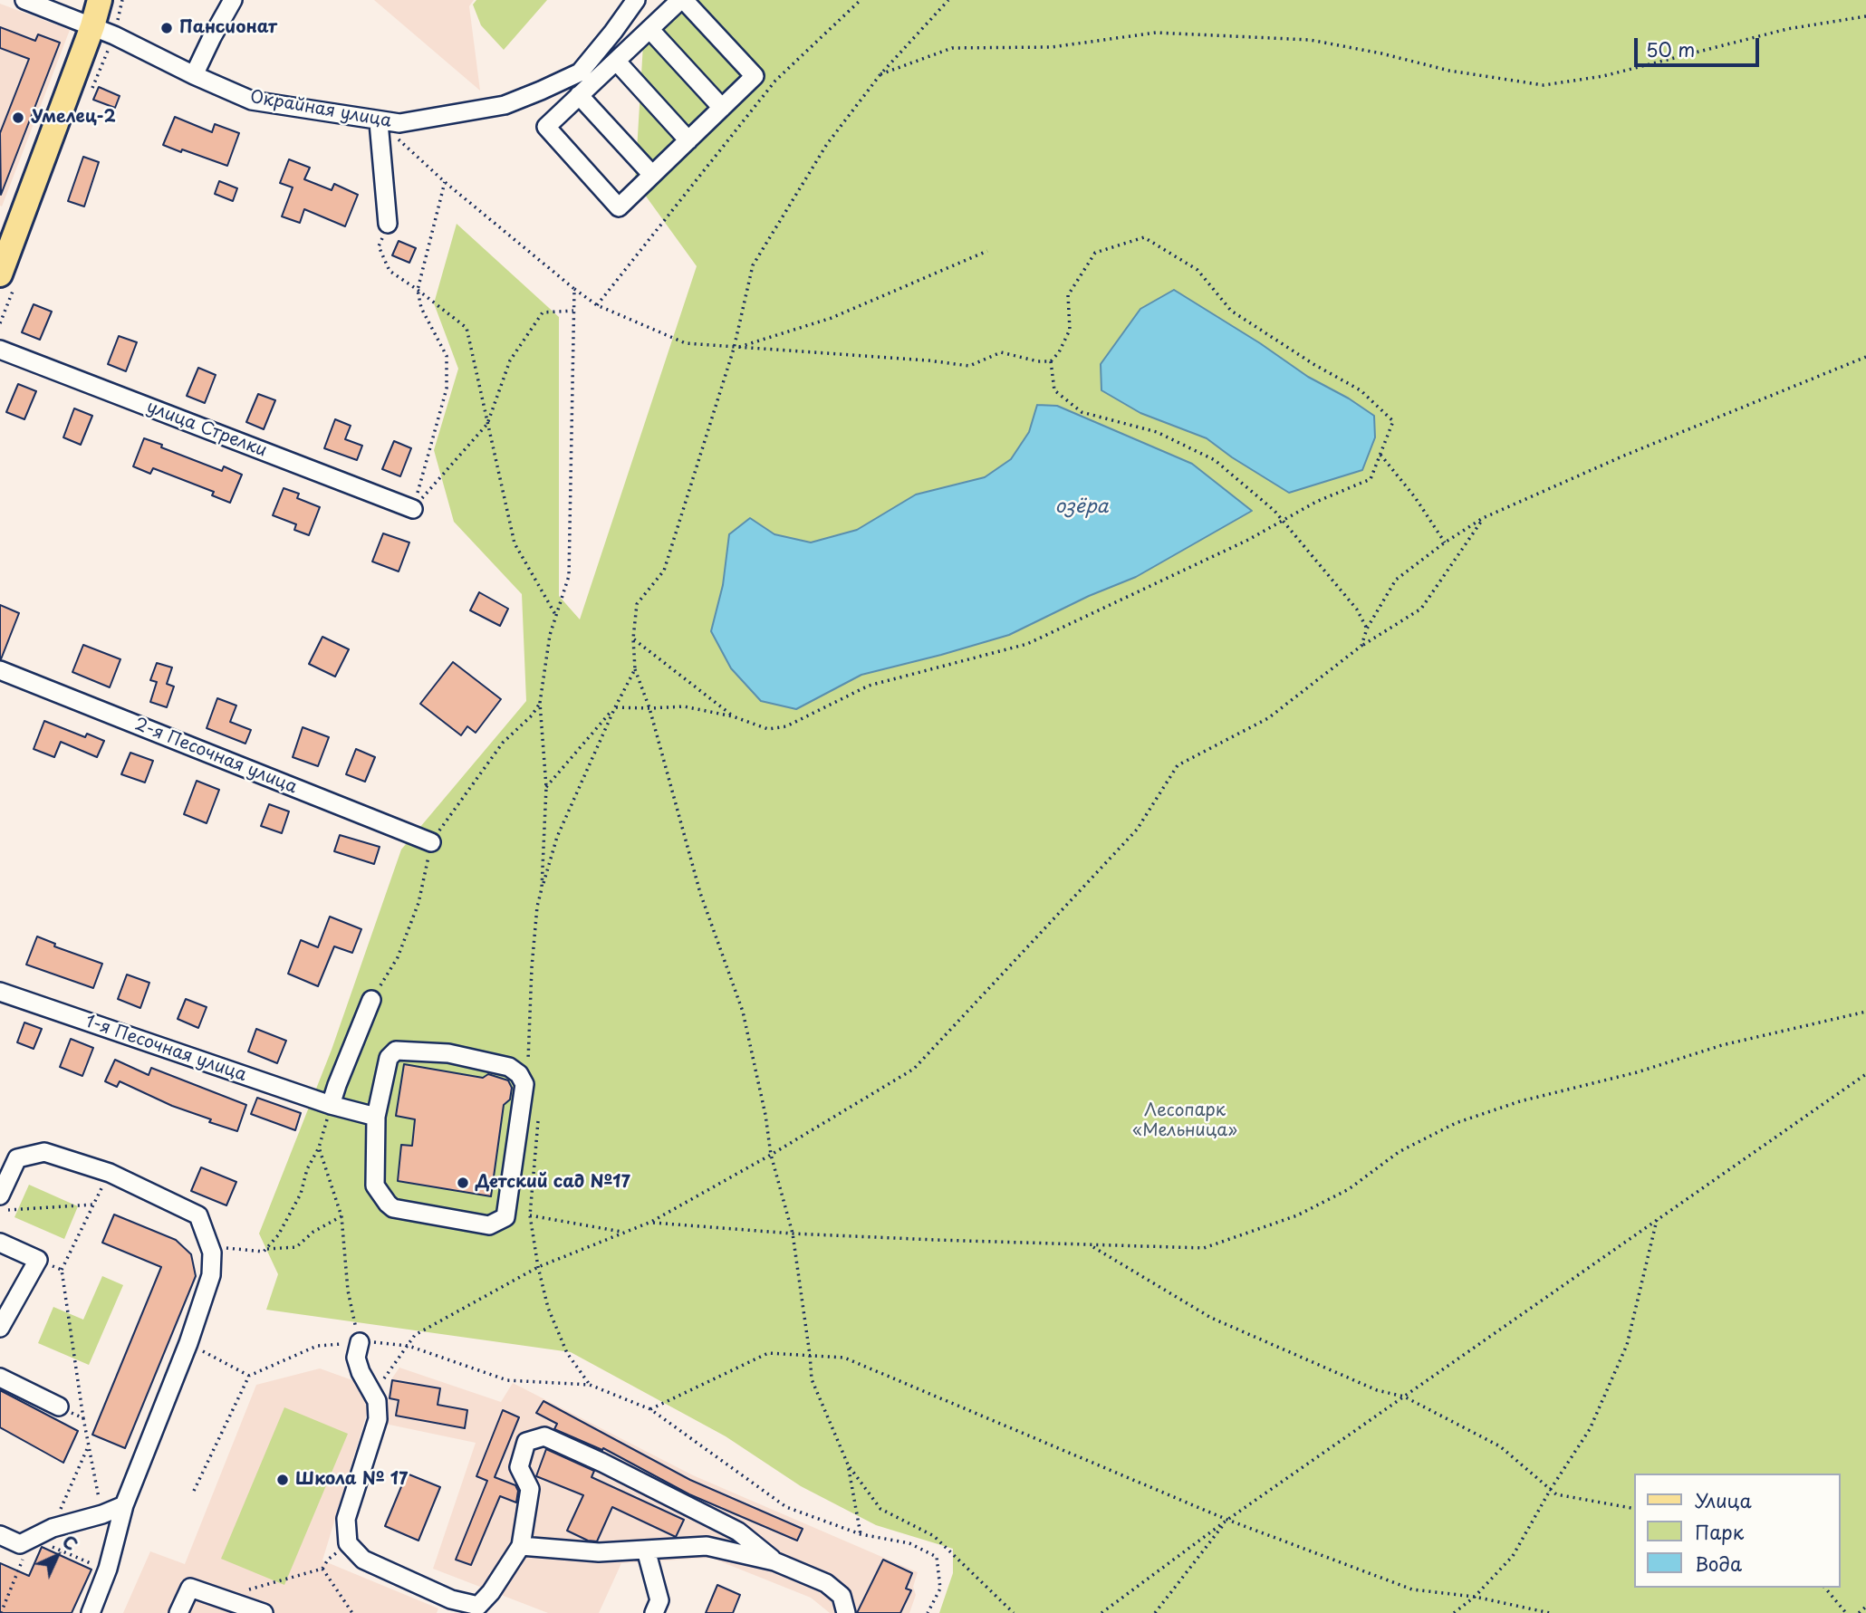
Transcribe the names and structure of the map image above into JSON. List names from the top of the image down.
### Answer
{
  "streets": {
    "street": [
      "Окрайная улица",
      "улица Стрелки",
      "2-я Песочная улица",
      "1-я Песочная улица"
    ]
  },
  "water": ["озёра"],
  "parks": ["Лесопарк «Мельница»"],
  "places": [
    "Пансионат",
    "Умелец-2",
    "Детский сад №17",
    "Школа № 17"
  ],
  "legend": ["Улица", "Парк", "Вода"],
  "scale_bar": "50 m",
  "north": "top right"
}
